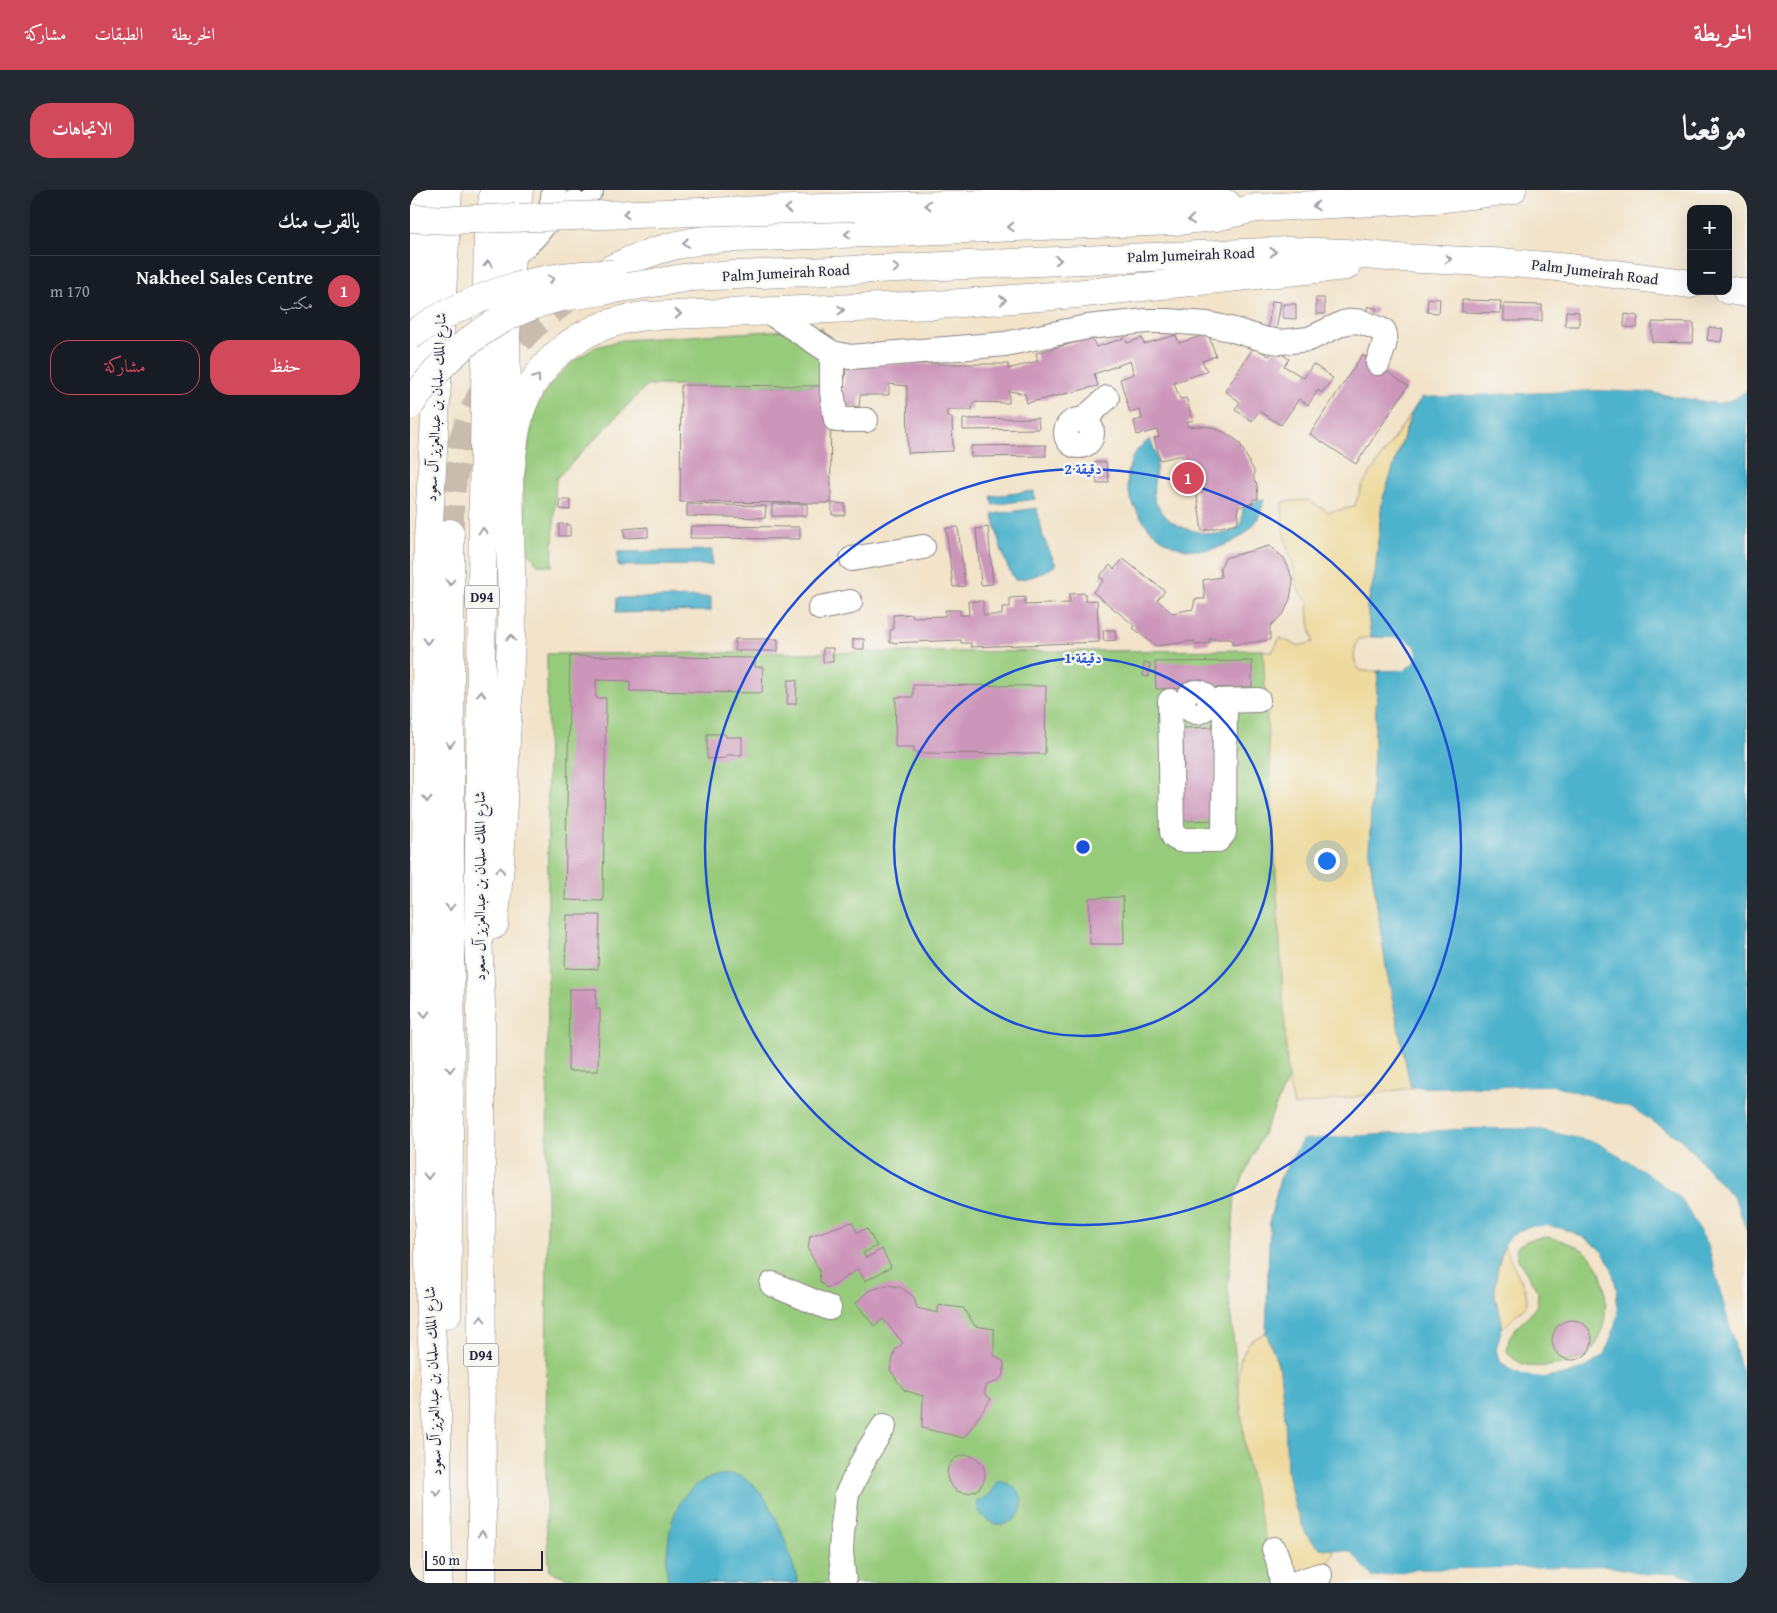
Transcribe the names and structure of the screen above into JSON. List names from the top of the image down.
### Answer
{
  "streets": {
    "main road": ["Palm Jumeirah Road", "شارع الملك سلمان بن عبدالعزيز آل سعود", "D94"]
  },
  "scale_bar": "50 m",
  "page": {
    "header": "الخريطة",
    "nav": ["الخريطة", "الطبقات", "مشاركة"],
    "title": "موقعنا",
    "buttons": [
      "الاتجاهات",
      ["حفظ", "مشاركة"]
    ],
    "heading": "بالقرب منك",
    "map_buttons": ["+", "−"],
    "list": [
      {
        "mark": "1",
        "name": "Nakheel Sales Centre",
        "note": "مكتب",
        "value": "170 m"
      }
    ],
    "pins": "1",
    "scale": "50 m"
  },
  "rings": ["2 دقيقة", "1 دقيقة"]
}
